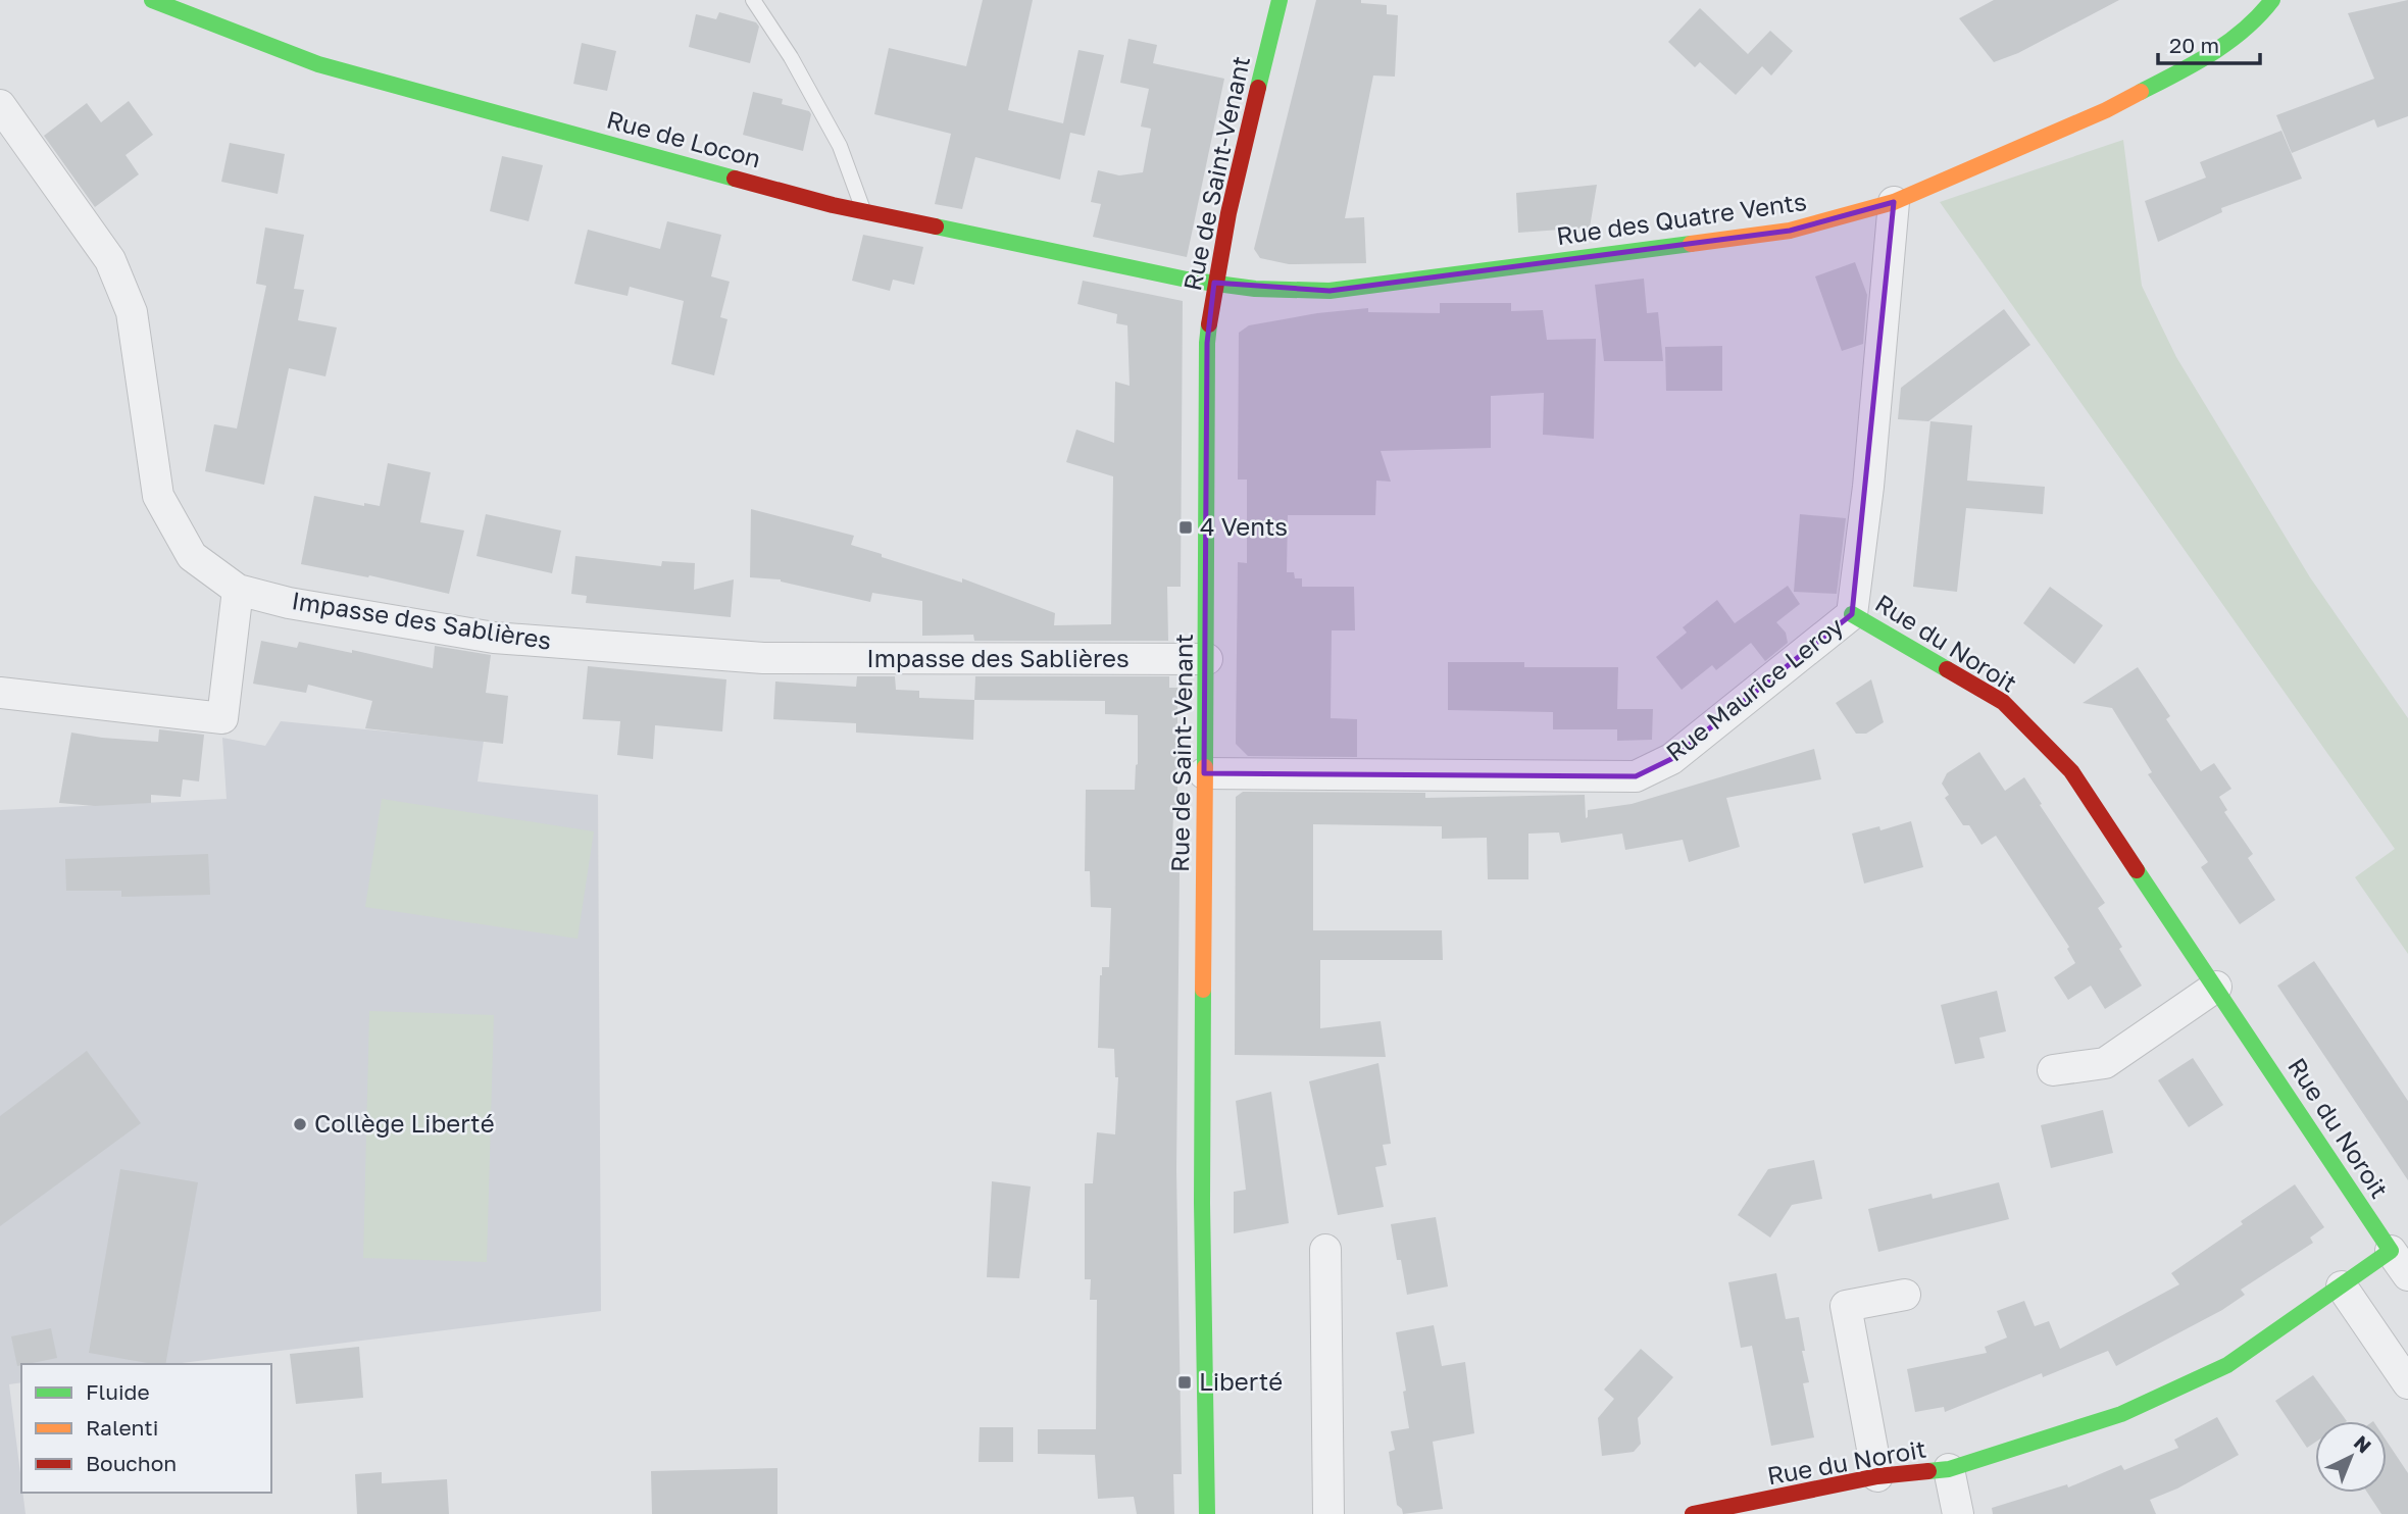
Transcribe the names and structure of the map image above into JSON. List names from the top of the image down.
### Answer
{
  "streets": {
    "street": [
      "Rue de Locon",
      "Rue de Saint-Venant",
      "Rue des Quatre Vents",
      "Impasse des Sablières",
      "Rue du Noroit",
      "Rue Maurice Leroy"
    ]
  },
  "crossings": [
    ["Rue de Locon", "Rue de Saint-Venant"],
    ["Rue de Locon", "Rue des Quatre Vents"],
    ["Rue de Saint-Venant", "Rue des Quatre Vents"],
    ["Rue de Saint-Venant", "Impasse des Sablières"],
    ["Rue de Saint-Venant", "Rue Maurice Leroy"],
    ["Rue des Quatre Vents", "Rue Maurice Leroy"],
    ["Rue du Noroit", "Rue Maurice Leroy"]
  ],
  "places": {
    "transit": ["4 Vents", "Liberté"],
    "other": ["Collège Liberté"]
  },
  "legend": ["Fluide", "Ralenti", "Bouchon"],
  "scale_bar": "20 m",
  "north": "top right"
}
